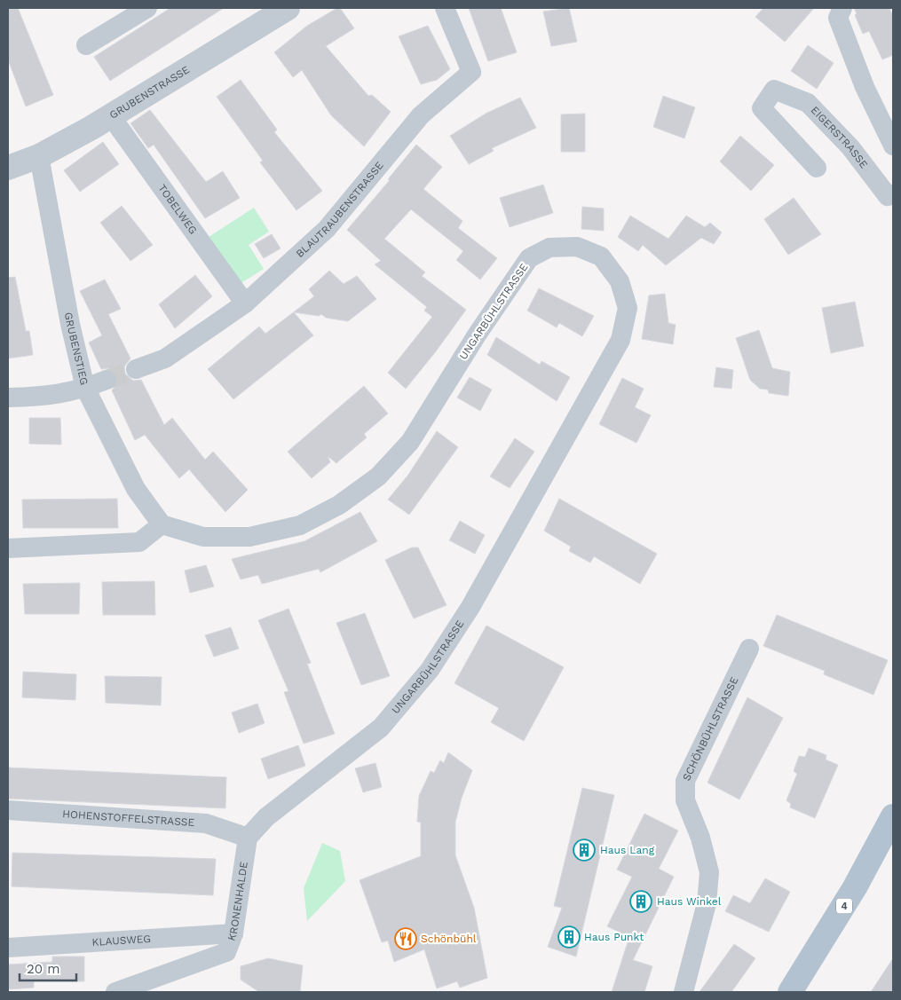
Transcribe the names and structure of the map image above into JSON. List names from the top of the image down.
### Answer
{
  "streets": {
    "main road": ["4"],
    "street": [
      "GRUBENSTRASSE",
      "EIGERSTRASSE",
      "TOBELWEG",
      "BLAUTRAUBENSTRASSE",
      "UNGARBÜHLSTRASSE",
      "GRUBENSTIEG",
      "SCHÖNBÜHLSTRASSE",
      "HOHENSTOFFELSTRASSE",
      "KRONENHALDE",
      "KLAUSWEG"
    ]
  },
  "crossings": [
    ["GRUBENSTRASSE", "TOBELWEG"],
    ["GRUBENSTRASSE", "GRUBENSTIEG"],
    ["TOBELWEG", "BLAUTRAUBENSTRASSE"],
    ["UNGARBÜHLSTRASSE", "GRUBENSTIEG"],
    ["UNGARBÜHLSTRASSE", "HOHENSTOFFELSTRASSE"],
    ["UNGARBÜHLSTRASSE", "KRONENHALDE"],
    ["HOHENSTOFFELSTRASSE", "KRONENHALDE"],
    ["KRONENHALDE", "KLAUSWEG"]
  ],
  "places": {
    "building": ["Haus Lang", "Haus Winkel", "Haus Punkt"],
    "restaurant": ["Schönbühl"]
  },
  "scale_bar": "20 m"
}
